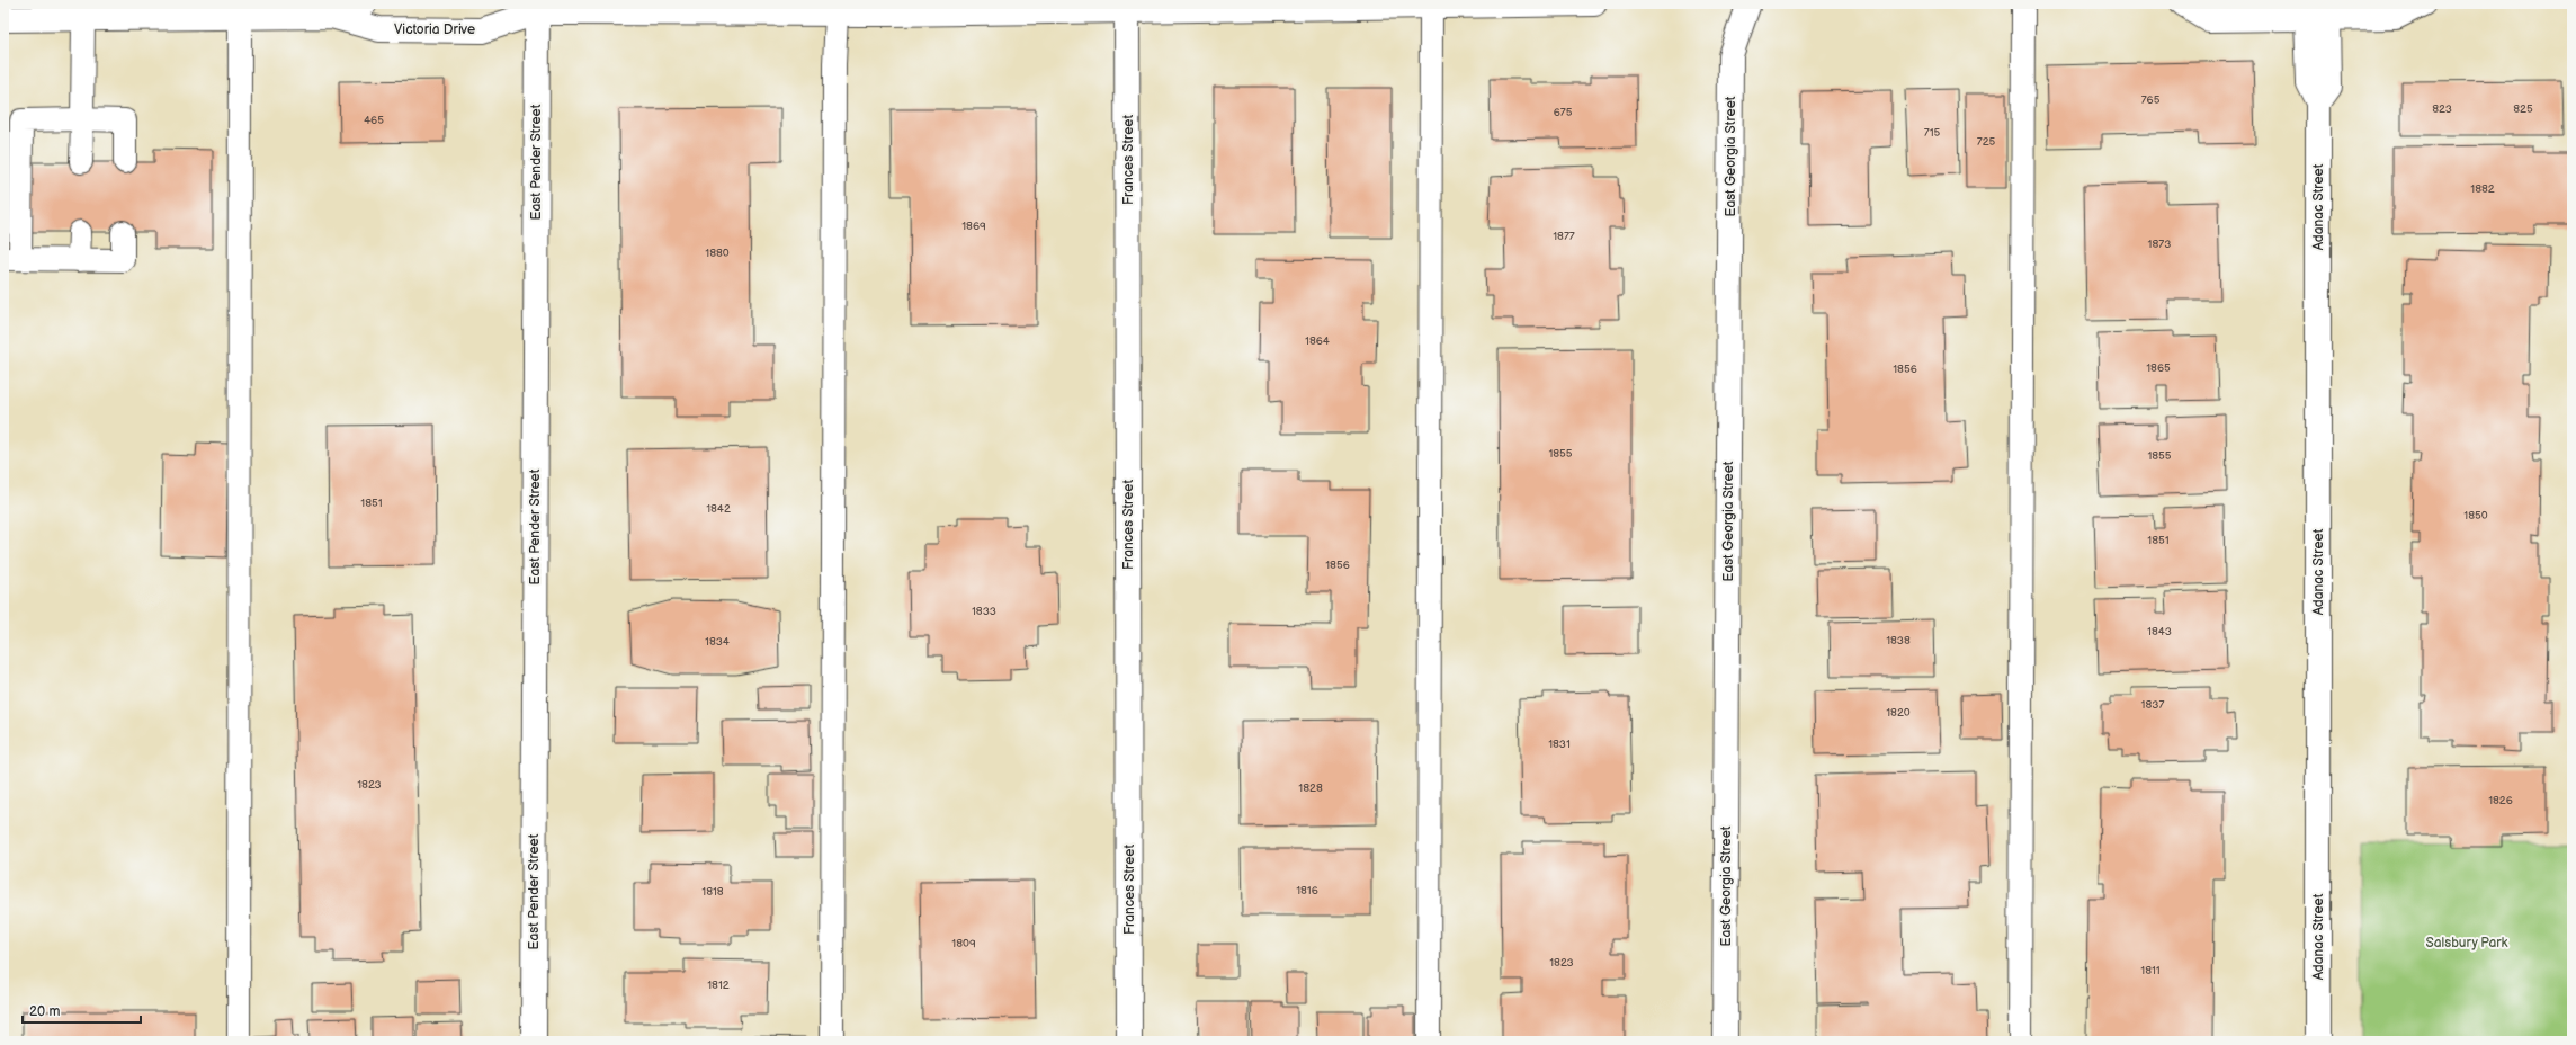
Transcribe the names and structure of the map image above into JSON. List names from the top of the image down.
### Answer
{
  "streets": {
    "street": [
      "Victoria Drive",
      "East Georgia Street",
      "Frances Street",
      "East Pender Street",
      "Adanac Street"
    ]
  },
  "crossings": [
    ["Victoria Drive", "Frances Street"],
    ["Victoria Drive", "East Pender Street"]
  ],
  "parks": ["Salsbury Park"],
  "house_numbers": [
    "765",
    "823",
    "825",
    "675",
    "465",
    "715",
    "725",
    "1882",
    "1869",
    "1877",
    "1873",
    "1880",
    "1864",
    "1865",
    "1856",
    "1855",
    "1855",
    "1851",
    "1842",
    "1850",
    "1851",
    "1856",
    "1833",
    "1843",
    "1838",
    "1834",
    "1837",
    "1820",
    "1831",
    "1823",
    "1828",
    "1826",
    "1816",
    "1818",
    "1809",
    "1823",
    "1811",
    "1812"
  ],
  "scale_bar": "20 m"
}
